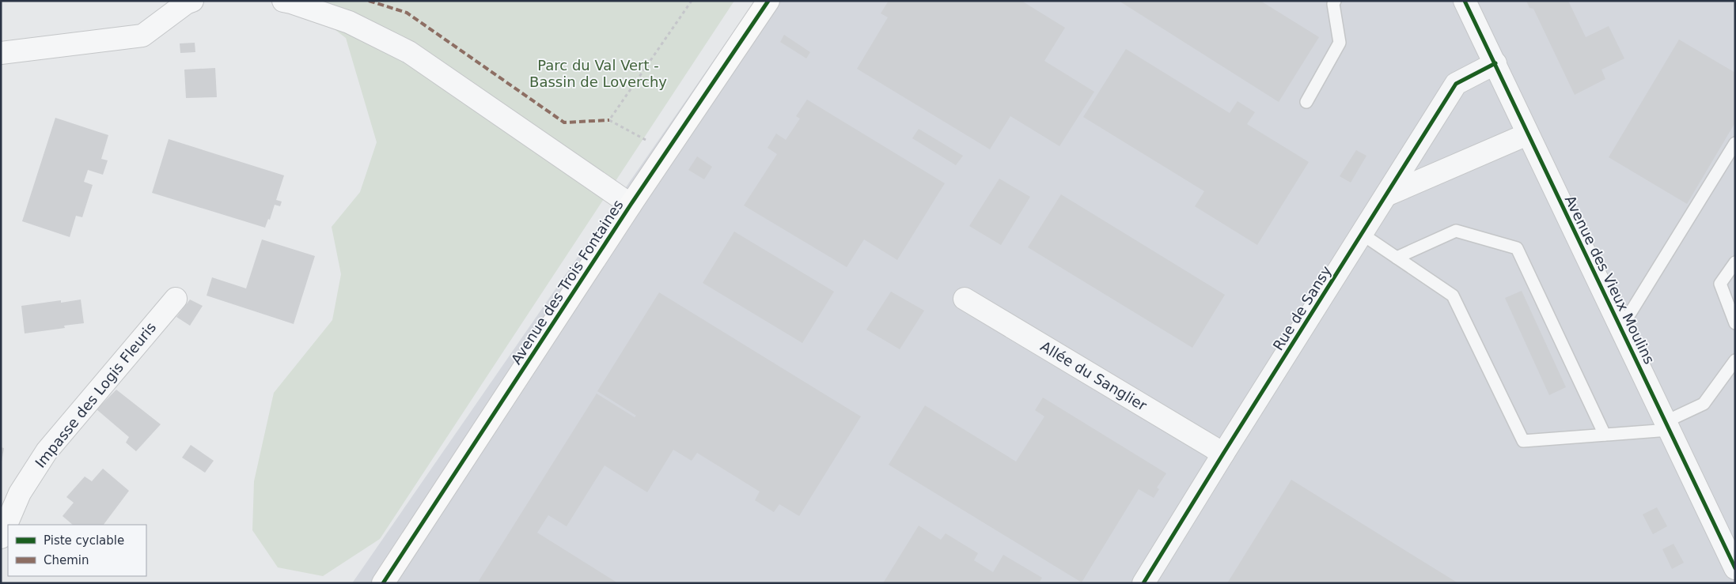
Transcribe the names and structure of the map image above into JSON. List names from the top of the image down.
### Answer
{
  "streets": {
    "street": [
      "Avenue des Vieux Moulins",
      "Avenue des Trois Fontaines",
      "Rue de Sansy",
      "Allée du Sanglier",
      "Impasse des Logis Fleuris"
    ]
  },
  "crossings": [
    ["Avenue des Vieux Moulins", "Rue de Sansy"],
    ["Rue de Sansy", "Allée du Sanglier"]
  ],
  "parks": ["Parc du Val Vert - Bassin de Loverchy"],
  "legend": ["Piste cyclable", "Chemin"]
}
